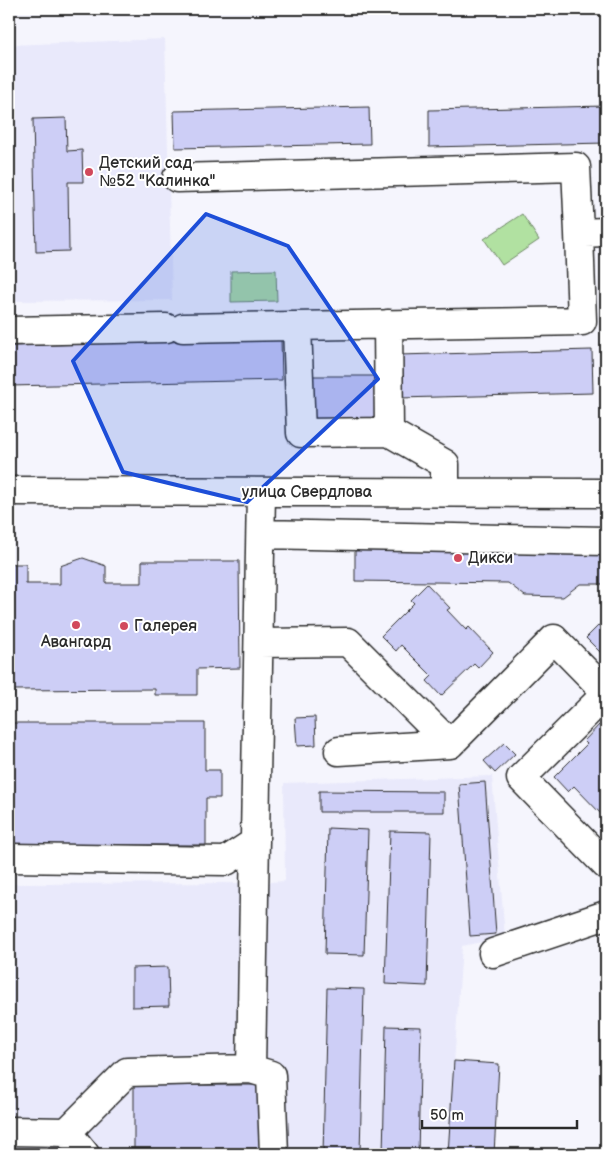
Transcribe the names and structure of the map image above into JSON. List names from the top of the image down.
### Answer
{
  "streets": {
    "street": ["улица Свердлова"]
  },
  "places": [
    "Детский сад №52 \"Калинка\"",
    "Дикси",
    "Авангард",
    "Галерея"
  ],
  "scale_bar": "50 m"
}
